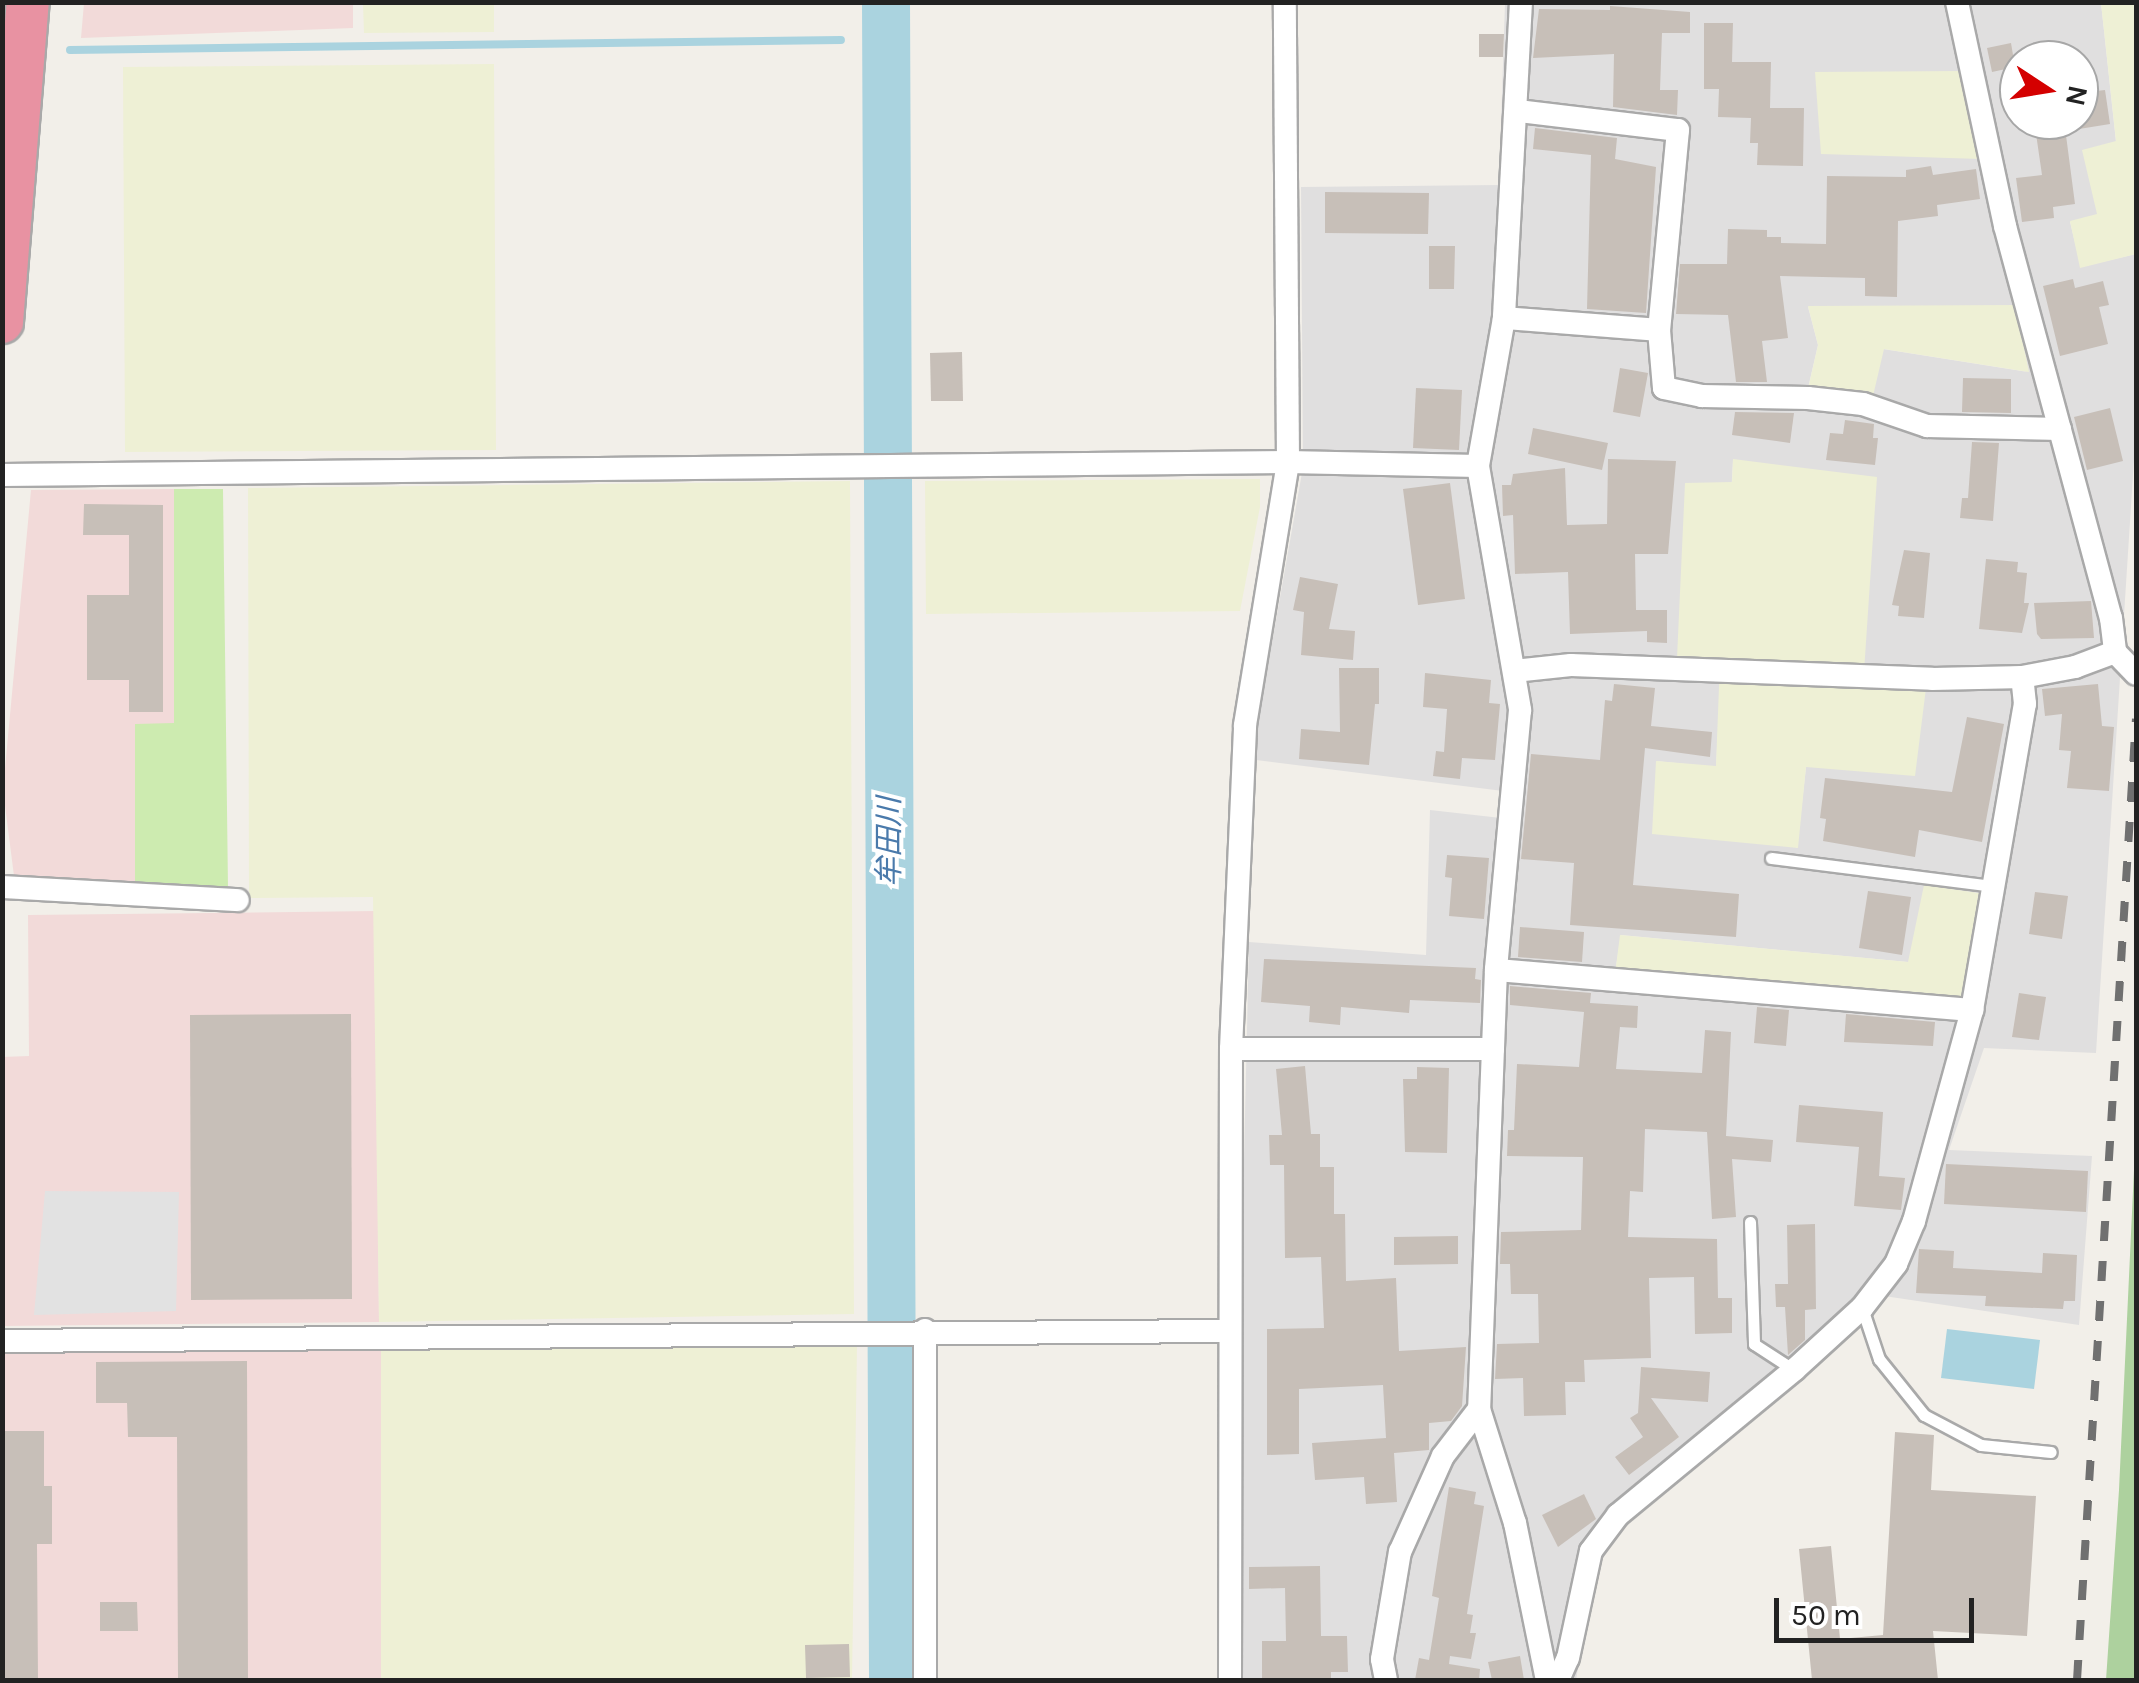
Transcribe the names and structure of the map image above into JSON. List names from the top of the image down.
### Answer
{
  "water": ["牟田川"],
  "scale_bar": "50 m",
  "north": "right"
}
